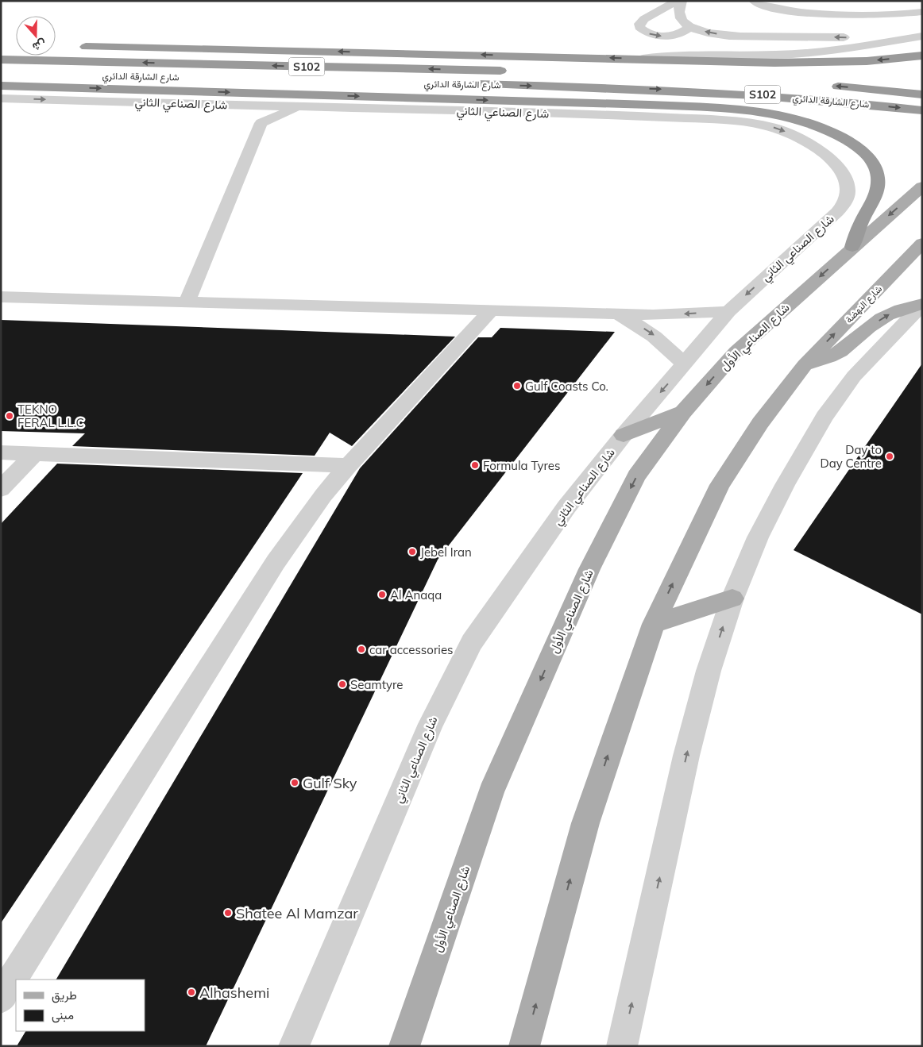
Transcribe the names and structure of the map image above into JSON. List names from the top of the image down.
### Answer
{
  "streets": {
    "highway": ["S102", "شارع الشارقة الدائري"],
    "main road": ["شارع النهضة", "شارع الصناعي الأول"],
    "street": ["شارع الصناعي الثاني"]
  },
  "places": [
    "Gulf Coasts Co.",
    "TEKNO FERAL L.L.C",
    "Day to Day Centre",
    "Formula Tyres",
    "Jebel Iran",
    "Al Anaqa",
    "car accessories",
    "Seamtyre",
    "Gulf Sky",
    "Shatee Al Mamzar",
    "Alhashemi"
  ],
  "legend": ["طريق", "مبنى"],
  "north": "bottom"
}
